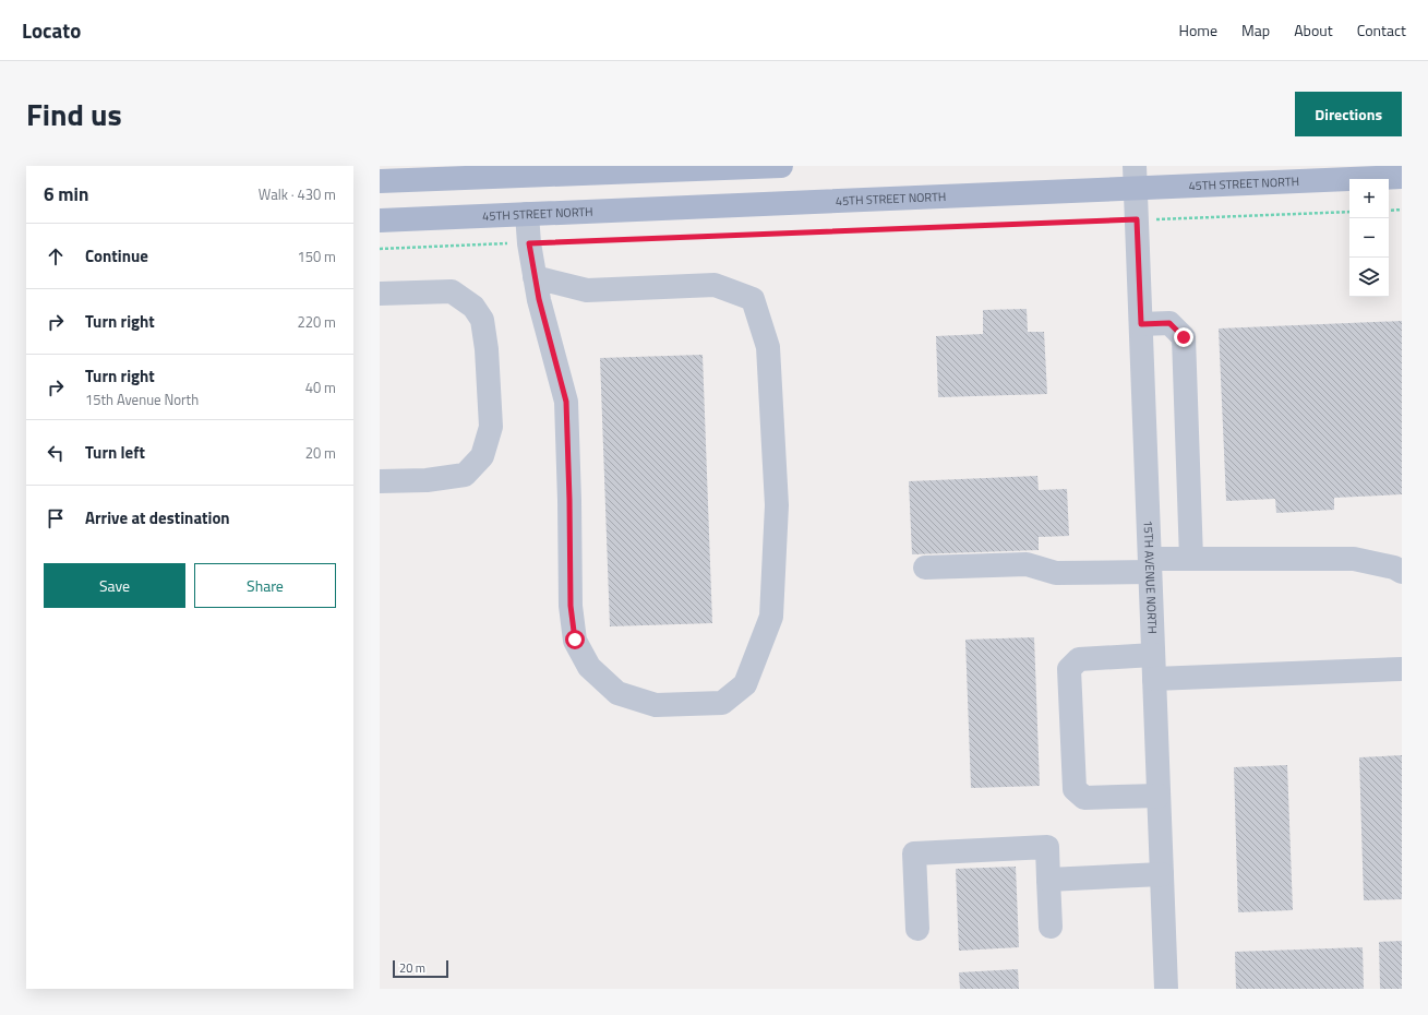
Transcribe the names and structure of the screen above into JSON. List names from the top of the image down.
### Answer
{
  "streets": {
    "main road": ["45TH STREET NORTH"],
    "street": ["15TH AVENUE NORTH"]
  },
  "crossings": [
    ["45TH STREET NORTH", "15TH AVENUE NORTH"]
  ],
  "scale_bar": "20 m",
  "page": {
    "header": "Locato",
    "nav": [
      "Home",
      "Map",
      "About",
      "Contact"
    ],
    "title": "Find us",
    "buttons": [
      "Directions",
      ["Save", "Share"]
    ],
    "heading": ["6 min", "Walk · 430 m"],
    "map_buttons": ["+", "−"],
    "list": [
      ["Continue", "150 m"],
      ["Turn right", "220 m"],
      ["Turn right", "15th Avenue North", "40 m"],
      ["Turn left", "20 m"],
      "Arrive at destination"
    ],
    "scale": "20 m"
  }
}
